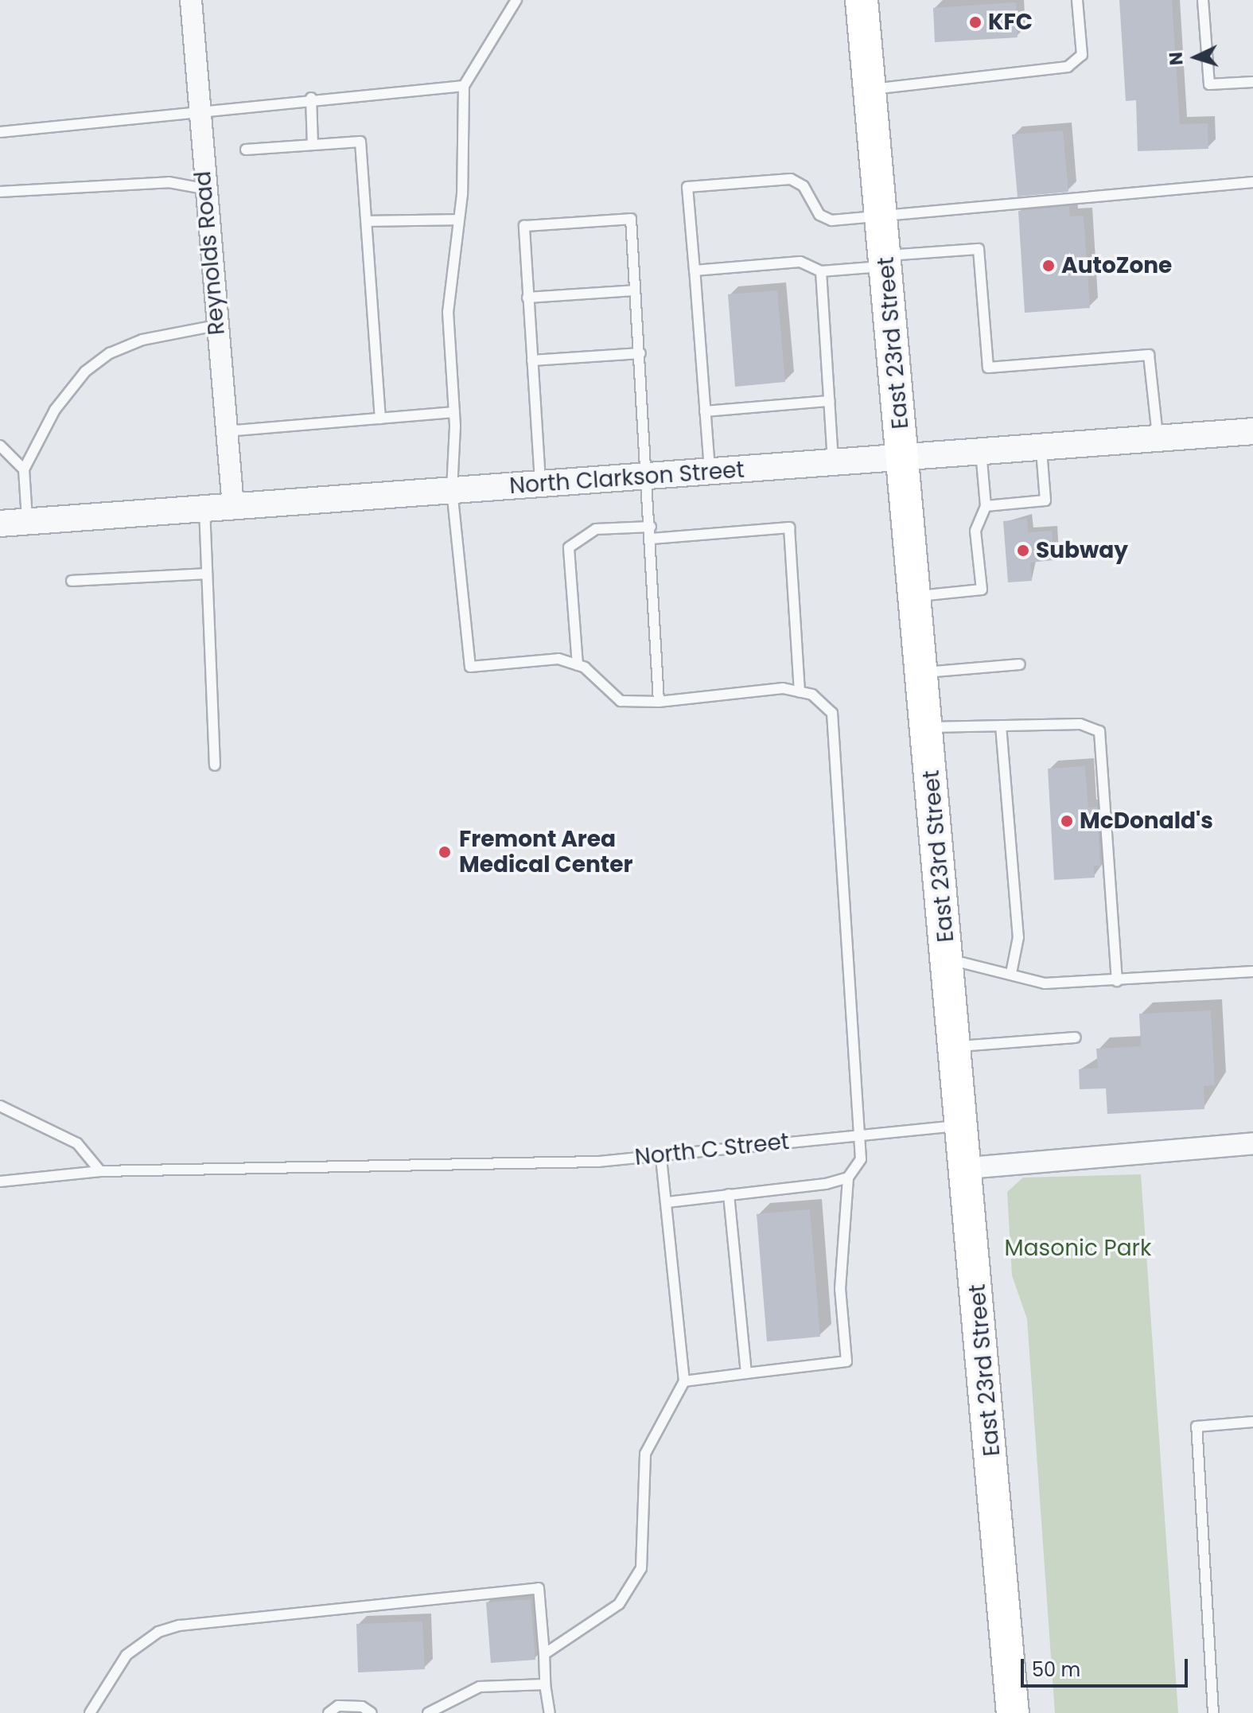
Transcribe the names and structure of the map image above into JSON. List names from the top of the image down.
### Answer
{
  "streets": {
    "main road": ["East 23rd Street"],
    "street": ["Reynolds Road", "North Clarkson Street"],
    "lane": ["North C Street"]
  },
  "crossings": [
    ["Reynolds Road", "North Clarkson Street"],
    ["East 23rd Street", "North Clarkson Street"],
    ["East 23rd Street", "North C Street"]
  ],
  "parks": ["Masonic Park"],
  "places": [
    "KFC",
    "AutoZone",
    "Subway",
    "McDonald's",
    "Fremont Area Medical Center"
  ],
  "scale_bar": "50 m",
  "north": "left"
}
